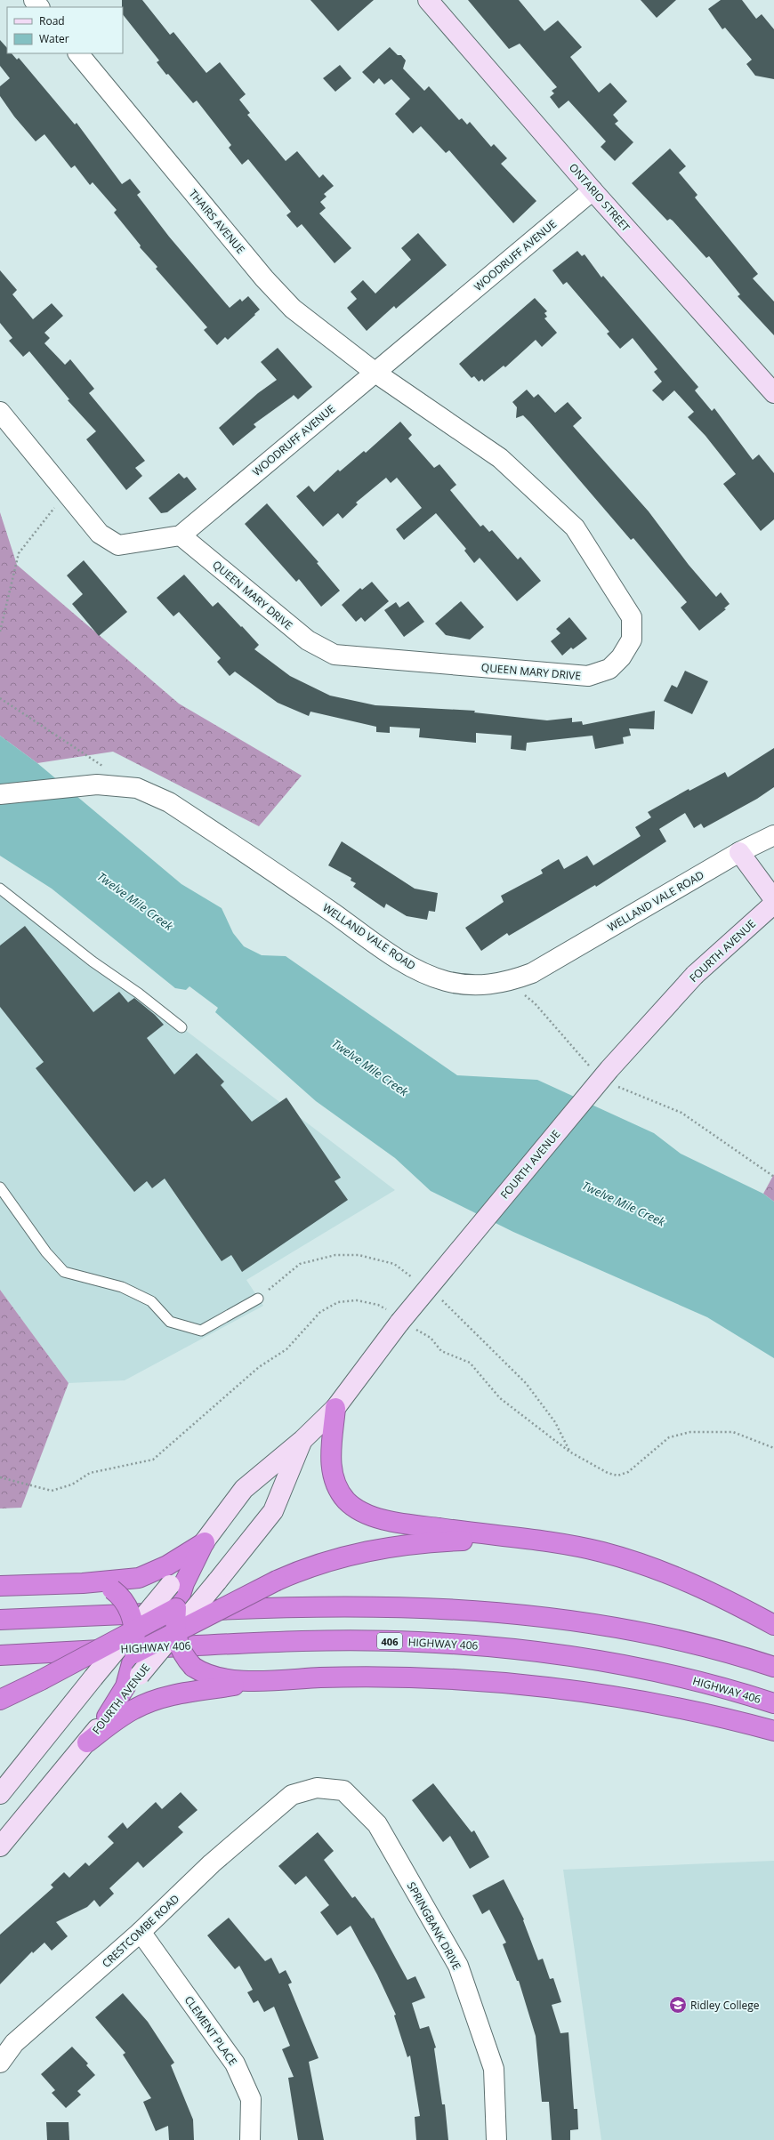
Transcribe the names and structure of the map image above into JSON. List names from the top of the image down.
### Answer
{
  "streets": {
    "highway": ["406", "HIGHWAY 406"],
    "main road": ["ONTARIO STREET", "FOURTH AVENUE"],
    "street": [
      "THAIRS AVENUE",
      "WOODRUFF AVENUE",
      "QUEEN MARY DRIVE",
      "WELLAND VALE ROAD",
      "SPRINGBANK DRIVE",
      "CRESTCOMBE ROAD",
      "CLEMENT PLACE"
    ]
  },
  "crossings": [
    ["ONTARIO STREET", "WOODRUFF AVENUE"],
    ["THAIRS AVENUE", "WOODRUFF AVENUE"],
    ["THAIRS AVENUE", "QUEEN MARY DRIVE"],
    ["WOODRUFF AVENUE", "QUEEN MARY DRIVE"],
    ["SPRINGBANK DRIVE", "CRESTCOMBE ROAD"],
    ["CRESTCOMBE ROAD", "CLEMENT PLACE"]
  ],
  "water": ["Twelve Mile Creek"],
  "places": {
    "school or university": ["Ridley College"]
  },
  "legend": ["Road", "Water"]
}
